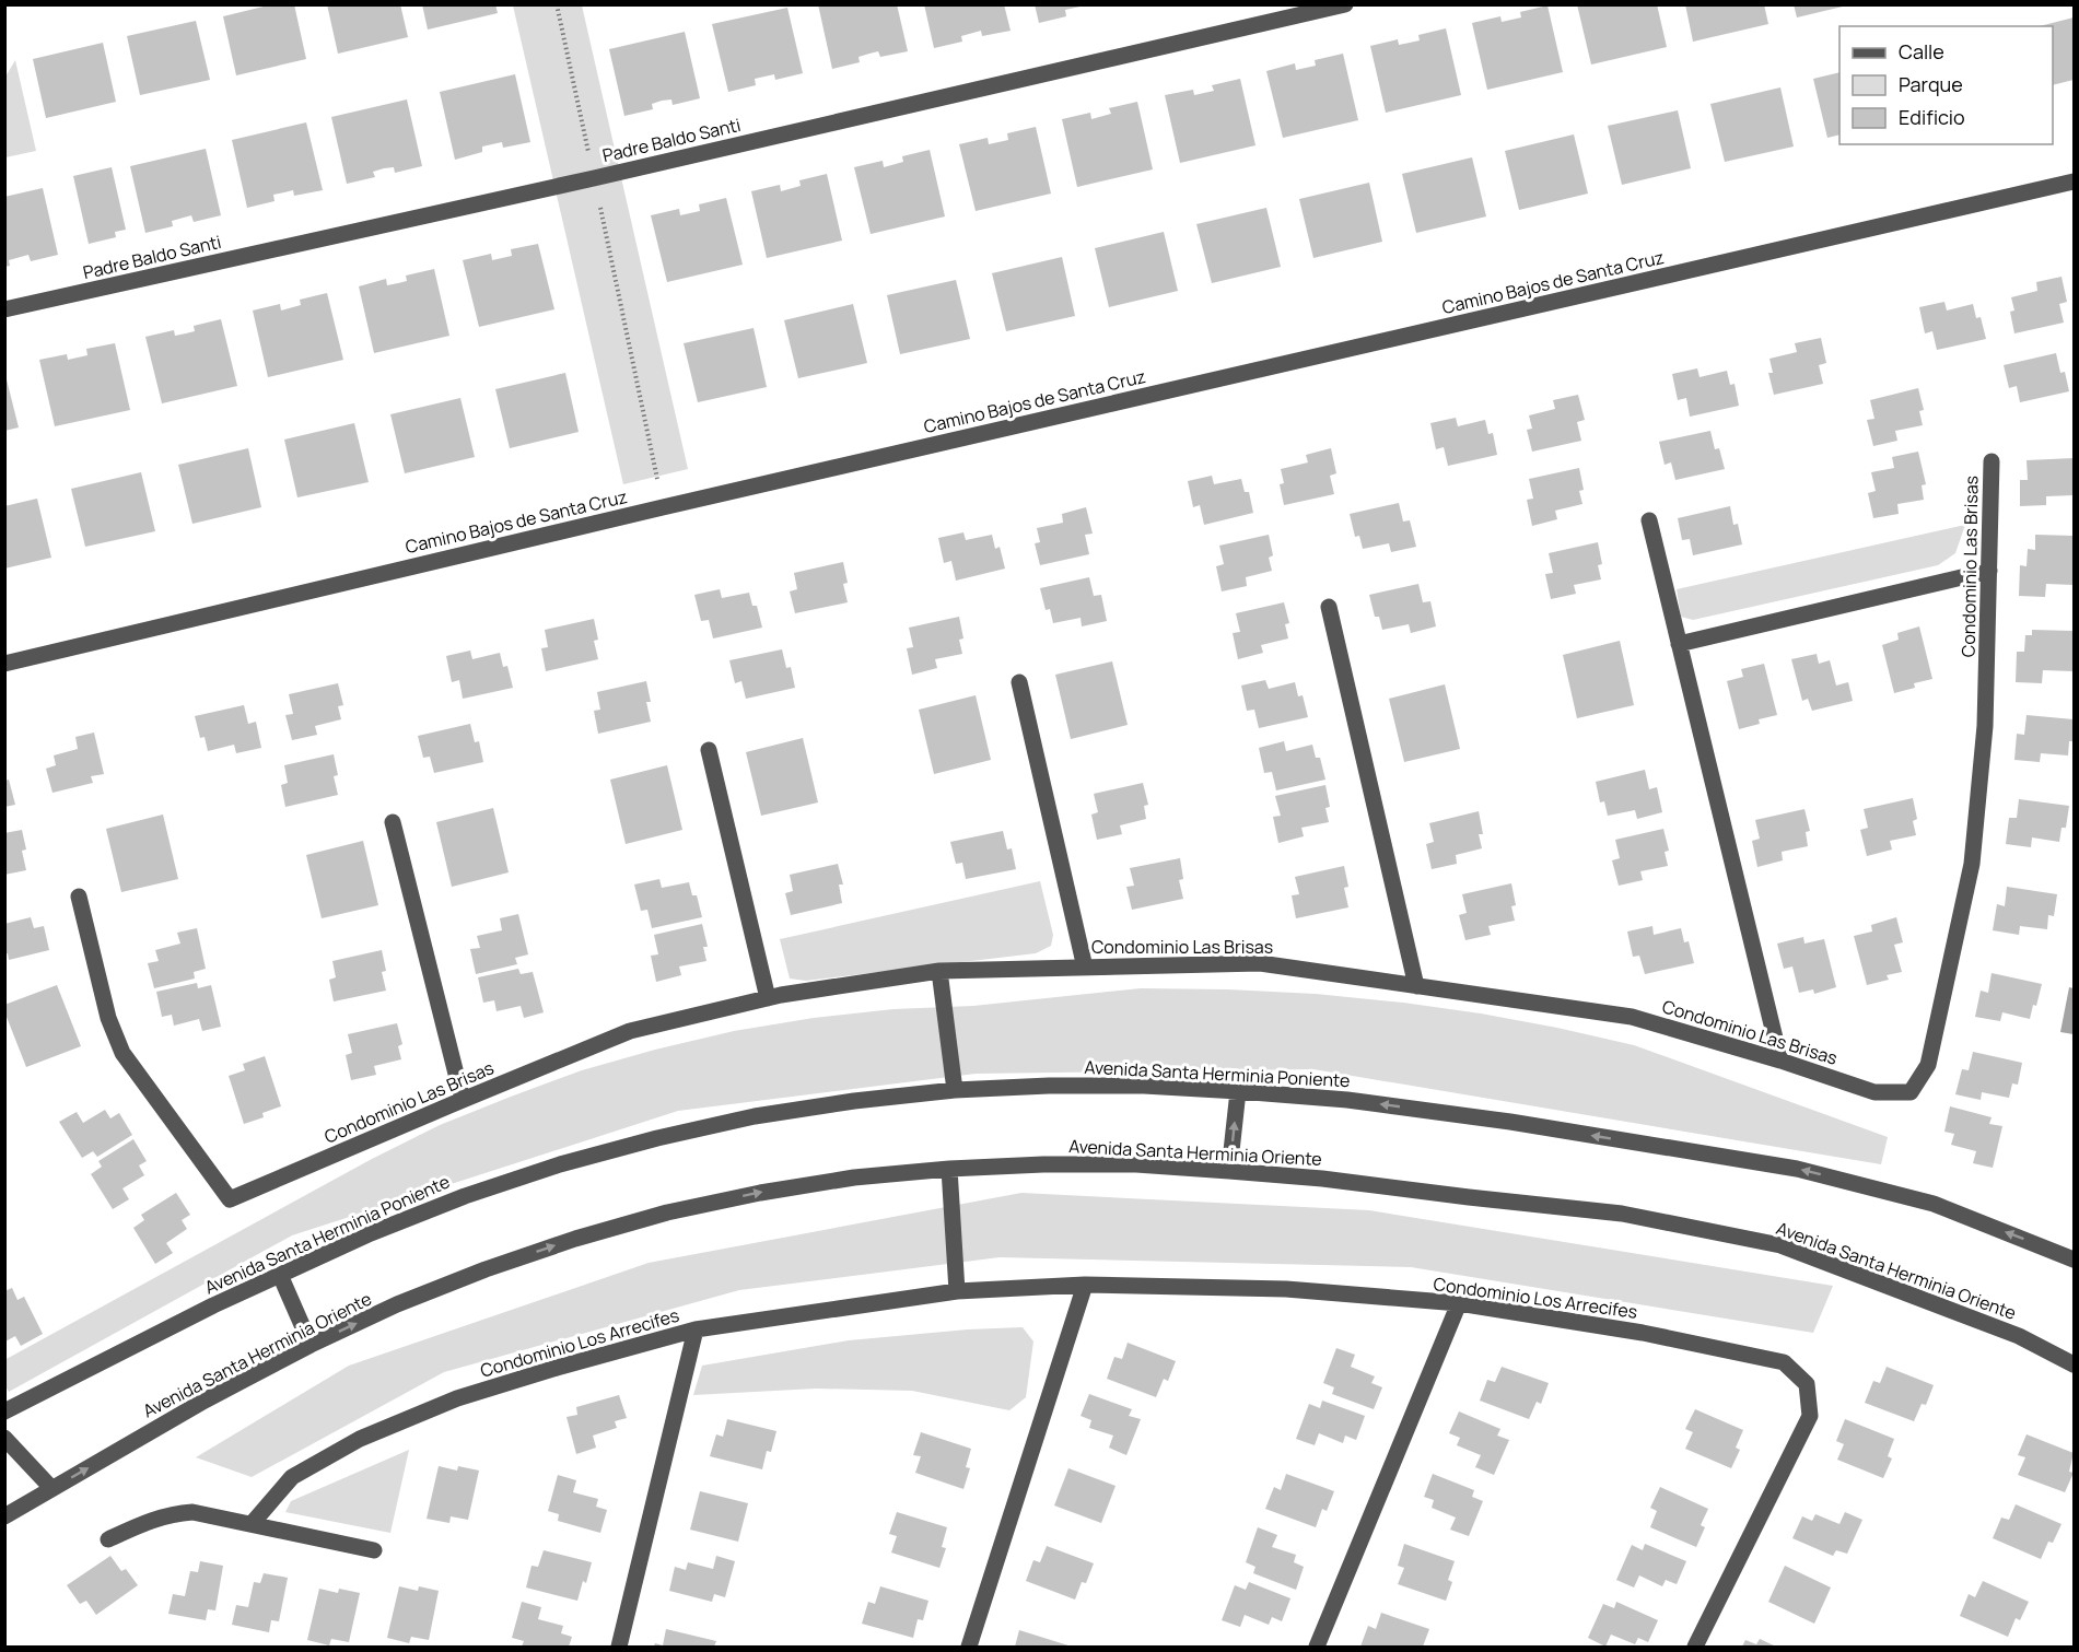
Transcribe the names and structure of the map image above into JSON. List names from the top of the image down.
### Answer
{
  "streets": {
    "street": [
      "Padre Baldo Santi",
      "Camino Bajos de Santa Cruz",
      "Condominio Las Brisas",
      "Avenida Santa Herminia Poniente",
      "Avenida Santa Herminia Oriente",
      "Condominio Los Arrecifes"
    ]
  },
  "one_way": ["Avenida Santa Herminia Poniente", "Avenida Santa Herminia Oriente"],
  "legend": ["Calle", "Parque", "Edificio"]
}
